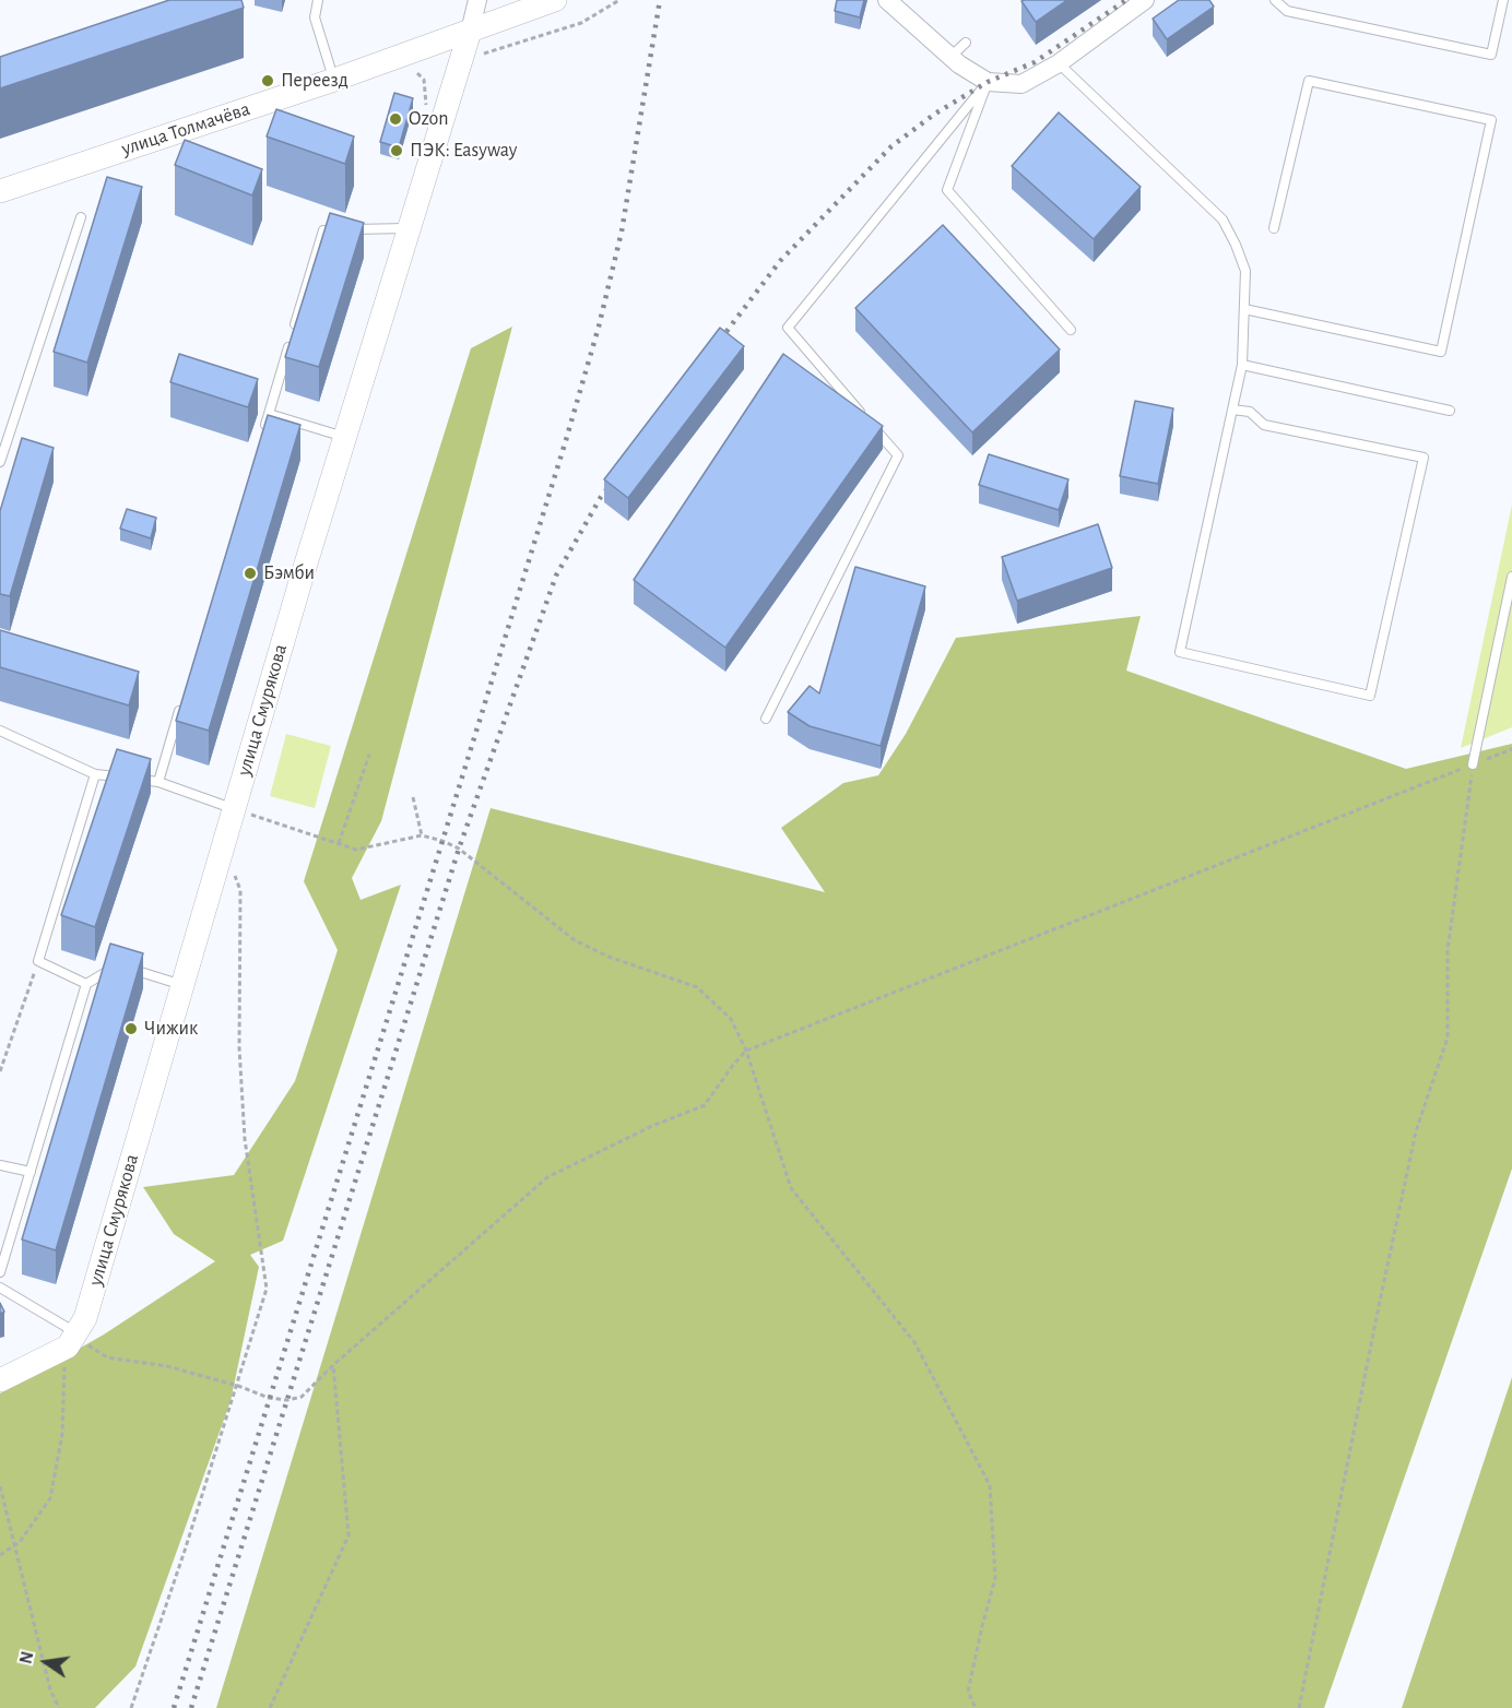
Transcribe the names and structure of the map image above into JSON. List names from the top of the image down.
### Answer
{
  "streets": {
    "street": ["улица Толмачёва", "улица Смурякова"]
  },
  "crossings": [
    ["улица Толмачёва", "улица Смурякова"]
  ],
  "places": [
    "Переезд",
    "Ozon",
    "ПЭК: Easyway",
    "Бэмби",
    "Чижик"
  ],
  "north": "left"
}
